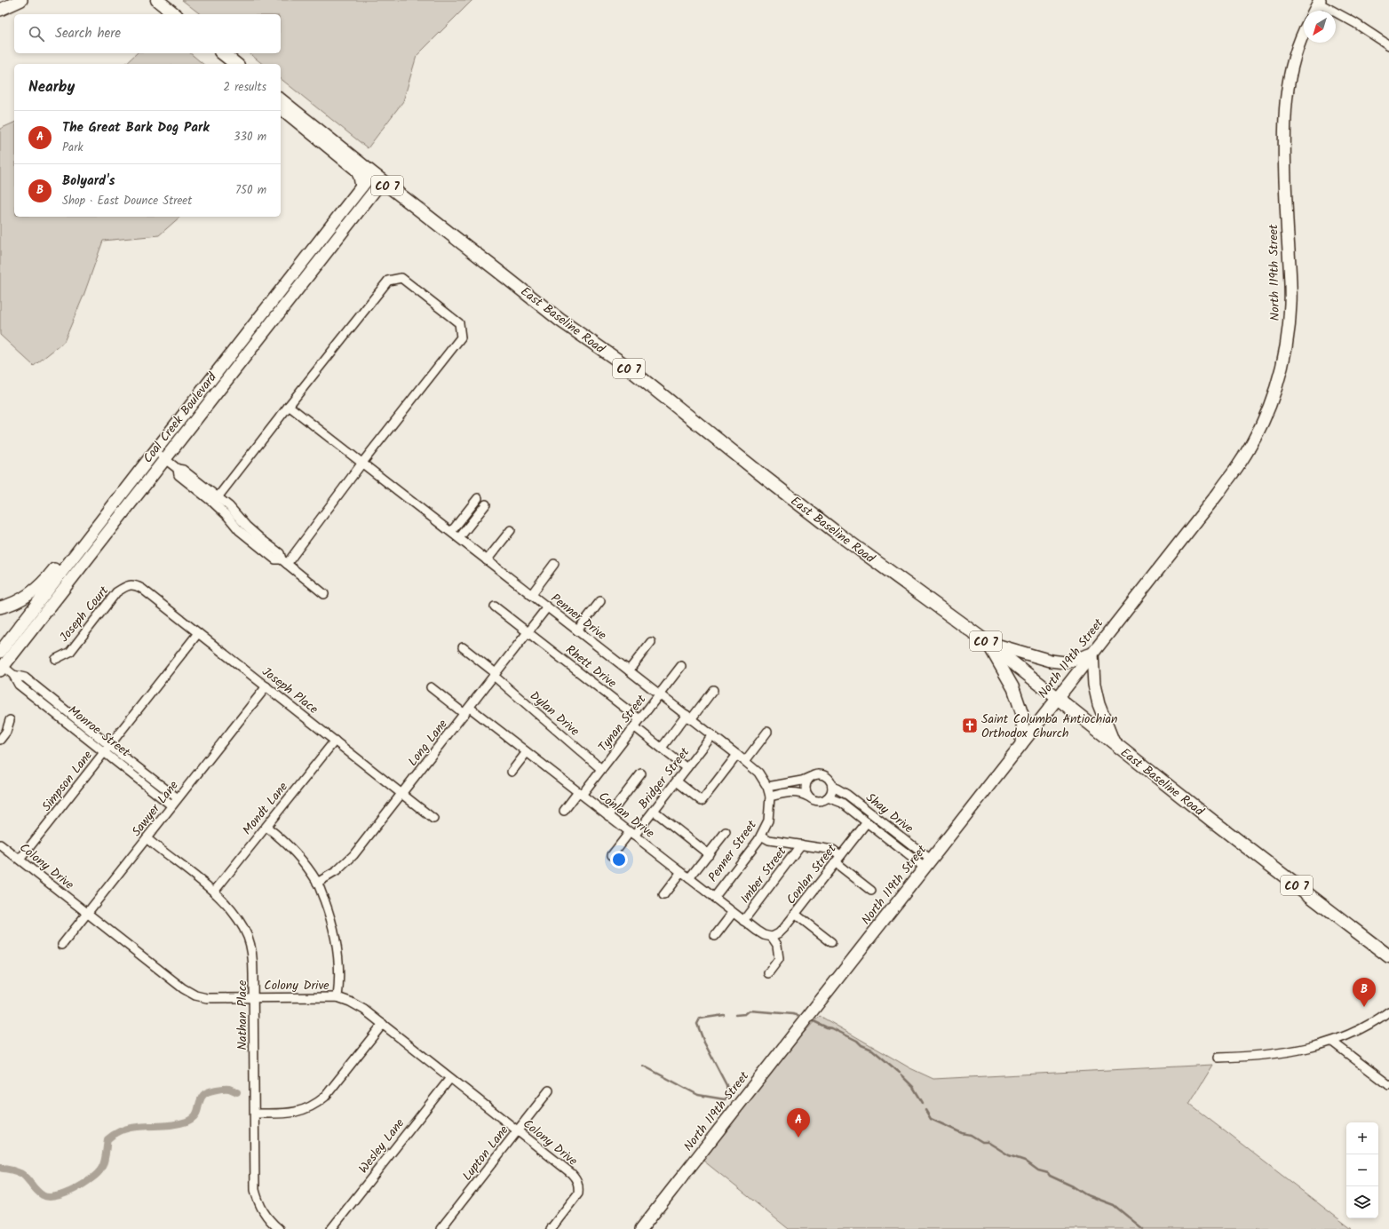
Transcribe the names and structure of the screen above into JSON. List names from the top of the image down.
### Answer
{
  "streets": {
    "main road": [
      "CO 7",
      "North 119th Street",
      "East Baseline Road",
      "Coal Creek Boulevard"
    ],
    "street": [
      "Joseph Court",
      "Penner Drive",
      "Rhett Drive",
      "Joseph Place",
      "Dylan Drive",
      "Tynan Street",
      "Monroe Street",
      "Long Lane",
      "Bridger Street",
      "Simpson Lane",
      "Sawyer Lane",
      "Mondt Lane",
      "Shay Drive",
      "Conlan Drive",
      "Penner Street",
      "Colony Drive",
      "Conlan Street",
      "Imber Street",
      "Nathan Place",
      "Wesley Lane",
      "Lupton Lane"
    ]
  },
  "crossings": [
    ["North 119th Street", "East Baseline Road"],
    ["North 119th Street", "Shay Drive"],
    ["East Baseline Road", "Coal Creek Boulevard"],
    ["Coal Creek Boulevard", "Monroe Street"],
    ["Joseph Court", "Joseph Place"],
    ["Penner Drive", "Tynan Street"],
    ["Penner Drive", "Long Lane"],
    ["Penner Drive", "Bridger Street"],
    ["Penner Drive", "Shay Drive"],
    ["Penner Drive", "Penner Street"],
    ["Rhett Drive", "Tynan Street"],
    ["Rhett Drive", "Long Lane"],
    ["Joseph Place", "Long Lane"],
    ["Joseph Place", "Simpson Lane"],
    ["Joseph Place", "Sawyer Lane"],
    ["Joseph Place", "Mondt Lane"],
    ["Dylan Drive", "Tynan Street"],
    ["Dylan Drive", "Long Lane"],
    ["Tynan Street", "Conlan Drive"],
    ["Monroe Street", "Simpson Lane"],
    ["Monroe Street", "Sawyer Lane"],
    ["Long Lane", "Conlan Drive"],
    ["Bridger Street", "Conlan Drive"],
    ["Simpson Lane", "Colony Drive"],
    ["Sawyer Lane", "Colony Drive"],
    ["Sawyer Lane", "Nathan Place"],
    ["Mondt Lane", "Nathan Place"],
    ["Shay Drive", "Penner Street"],
    ["Shay Drive", "Conlan Street"],
    ["Conlan Drive", "Penner Street"],
    ["Conlan Drive", "Conlan Street"],
    ["Conlan Drive", "Imber Street"],
    ["Colony Drive", "Nathan Place"],
    ["Colony Drive", "Wesley Lane"],
    ["Colony Drive", "Lupton Lane"]
  ],
  "places": {
    "church": ["Saint Columba Antiochian Orthodox Church"]
  },
  "north": "bottom left",
  "page": {
    "search": "Search here",
    "heading": ["Nearby", "2 results"],
    "list": [
      {
        "mark": "A",
        "name": "The Great Bark Dog Park",
        "note": "Park",
        "value": "330 m"
      },
      {
        "mark": "B",
        "name": "Bolyard's",
        "note": "Shop · East Dounce Street",
        "value": "750 m"
      }
    ],
    "pins": ["B", "A"],
    "map_buttons": ["+", "−"]
  }
}
